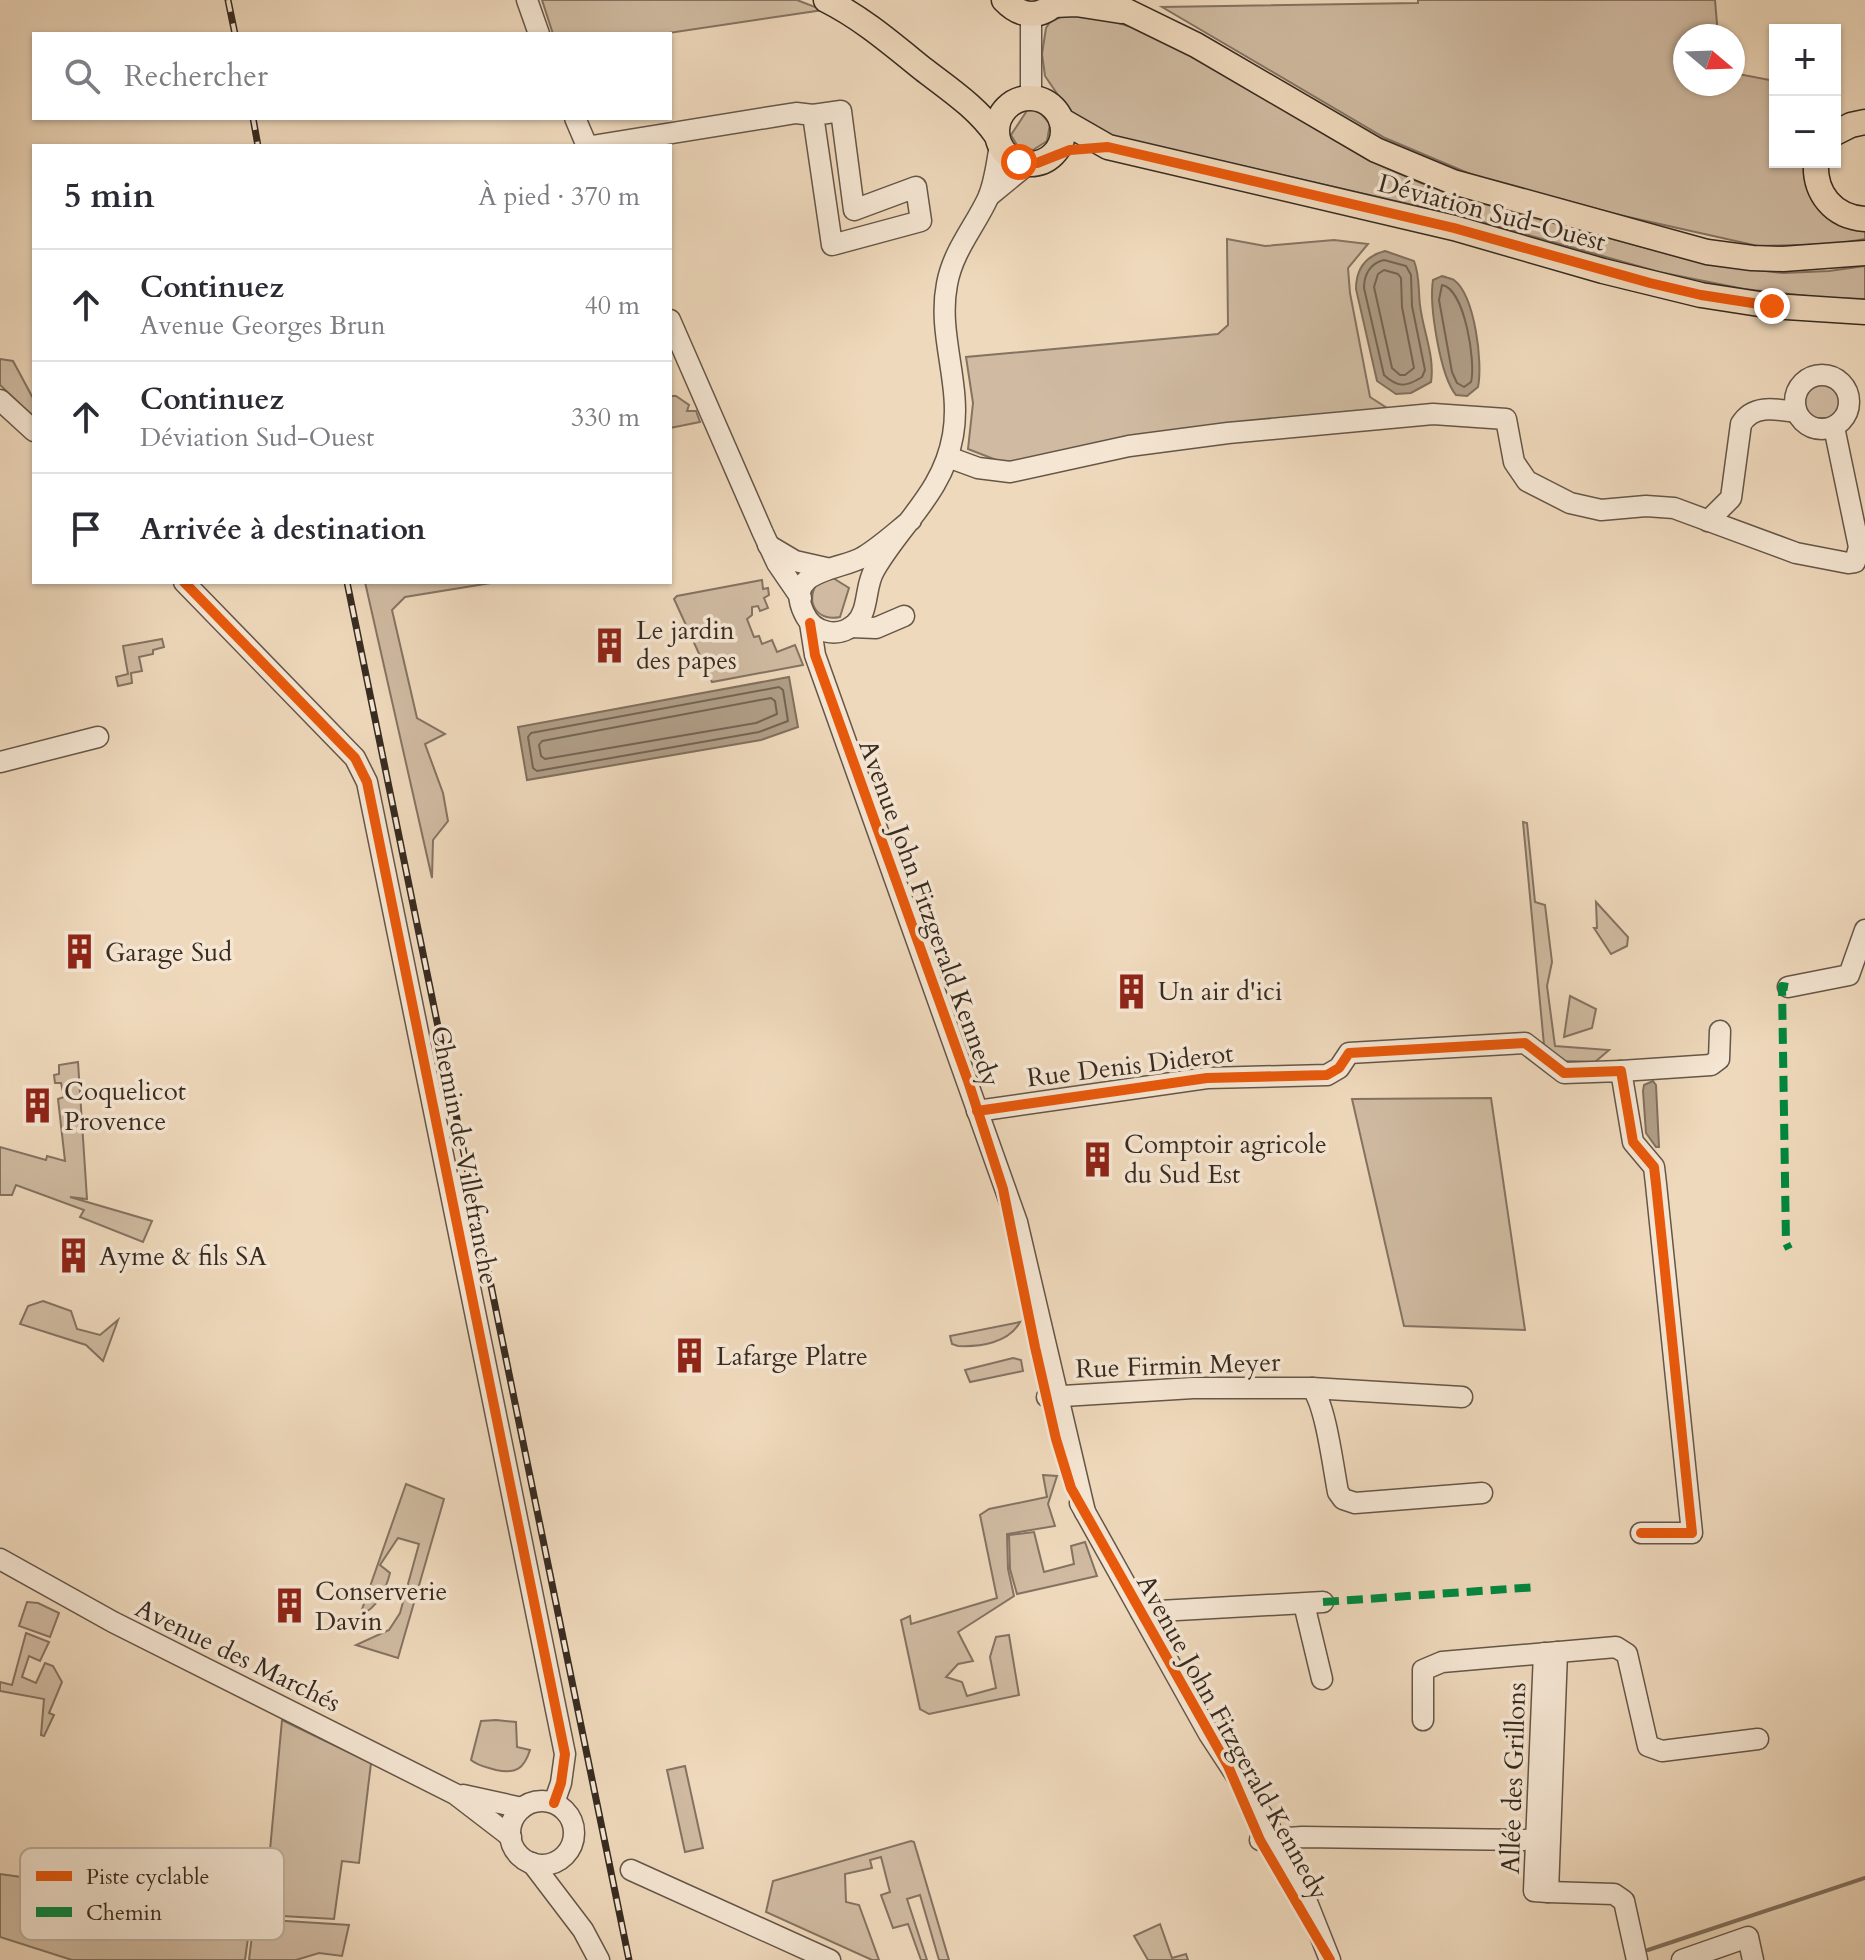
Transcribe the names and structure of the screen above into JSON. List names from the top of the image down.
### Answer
{
  "streets": {
    "main road": ["Déviation Sud-Ouest"],
    "street": [
      "Avenue John Fitzgerald Kennedy",
      "Rue Denis Diderot",
      "Chemin de Villefranche",
      "Rue Firmin Meyer",
      "Avenue des Marchés",
      "Allée des Grillons"
    ]
  },
  "crossings": [
    ["Avenue John Fitzgerald Kennedy", "Rue Denis Diderot"],
    ["Avenue John Fitzgerald Kennedy", "Rue Firmin Meyer"],
    ["Chemin de Villefranche", "Avenue des Marchés"]
  ],
  "places": {
    "building": [
      "Le jardin des papes",
      "Garage Sud",
      "Un air d'ici",
      "Coquelicot Provence",
      "Comptoir agricole du Sud Est",
      "Ayme & fils SA",
      "Lafarge Platre",
      "Conserverie Davin"
    ]
  },
  "legend": ["Piste cyclable", "Chemin"],
  "north": "right",
  "page": {
    "map_buttons": ["+", "−"],
    "search": "Rechercher",
    "heading": ["5 min", "À pied · 370 m"],
    "list": [
      ["Continuez", "Avenue Georges Brun", "40 m"],
      ["Continuez", "Déviation Sud-Ouest", "330 m"],
      "Arrivée à destination"
    ]
  }
}
